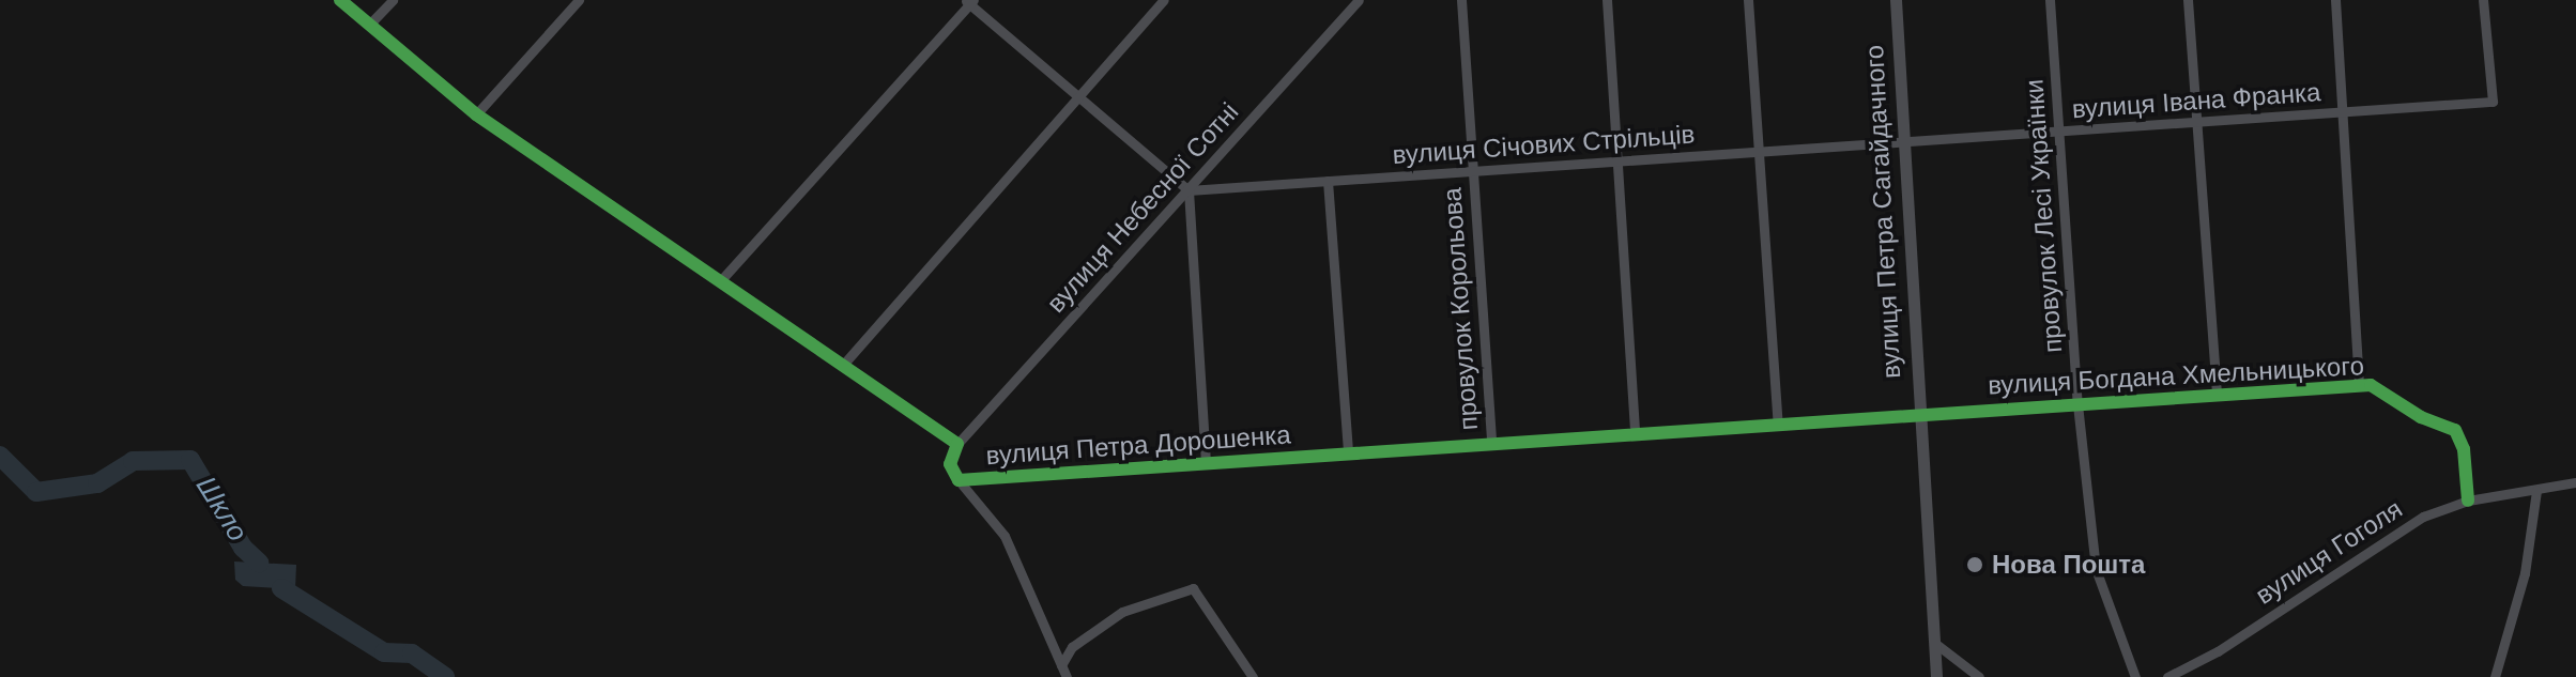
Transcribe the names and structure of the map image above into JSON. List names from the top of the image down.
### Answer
{
  "streets": {
    "street": [
      "вулиця Івана Франка",
      "вулиця Січових Стрільців",
      "вулиця Небесної Сотні",
      "вулиця Петра Сагайдачного",
      "провулок Лесі Українки",
      "провулок Корольова",
      "вулиця Богдана Хмельницького",
      "вулиця Петра Дорошенка",
      "вулиця Гоголя"
    ]
  },
  "crossings": [
    ["вулиця Івана Франка", "вулиця Січових Стрільців"],
    ["вулиця Івана Франка", "вулиця Петра Сагайдачного"],
    ["вулиця Івана Франка", "провулок Лесі Українки"],
    ["вулиця Січових Стрільців", "вулиця Небесної Сотні"],
    ["вулиця Січових Стрільців", "вулиця Петра Сагайдачного"],
    ["вулиця Січових Стрільців", "провулок Корольова"],
    ["вулиця Небесної Сотні", "вулиця Петра Дорошенка"],
    ["вулиця Петра Сагайдачного", "вулиця Богдана Хмельницького"],
    ["вулиця Петра Сагайдачного", "вулиця Петра Дорошенка"],
    ["провулок Лесі Українки", "вулиця Богдана Хмельницького"],
    ["провулок Корольова", "вулиця Петра Дорошенка"],
    ["вулиця Богдана Хмельницького", "вулиця Петра Дорошенка"],
    ["вулиця Богдана Хмельницького", "вулиця Гоголя"]
  ],
  "water": ["Шкло"],
  "places": ["Нова Пошта"]
}
